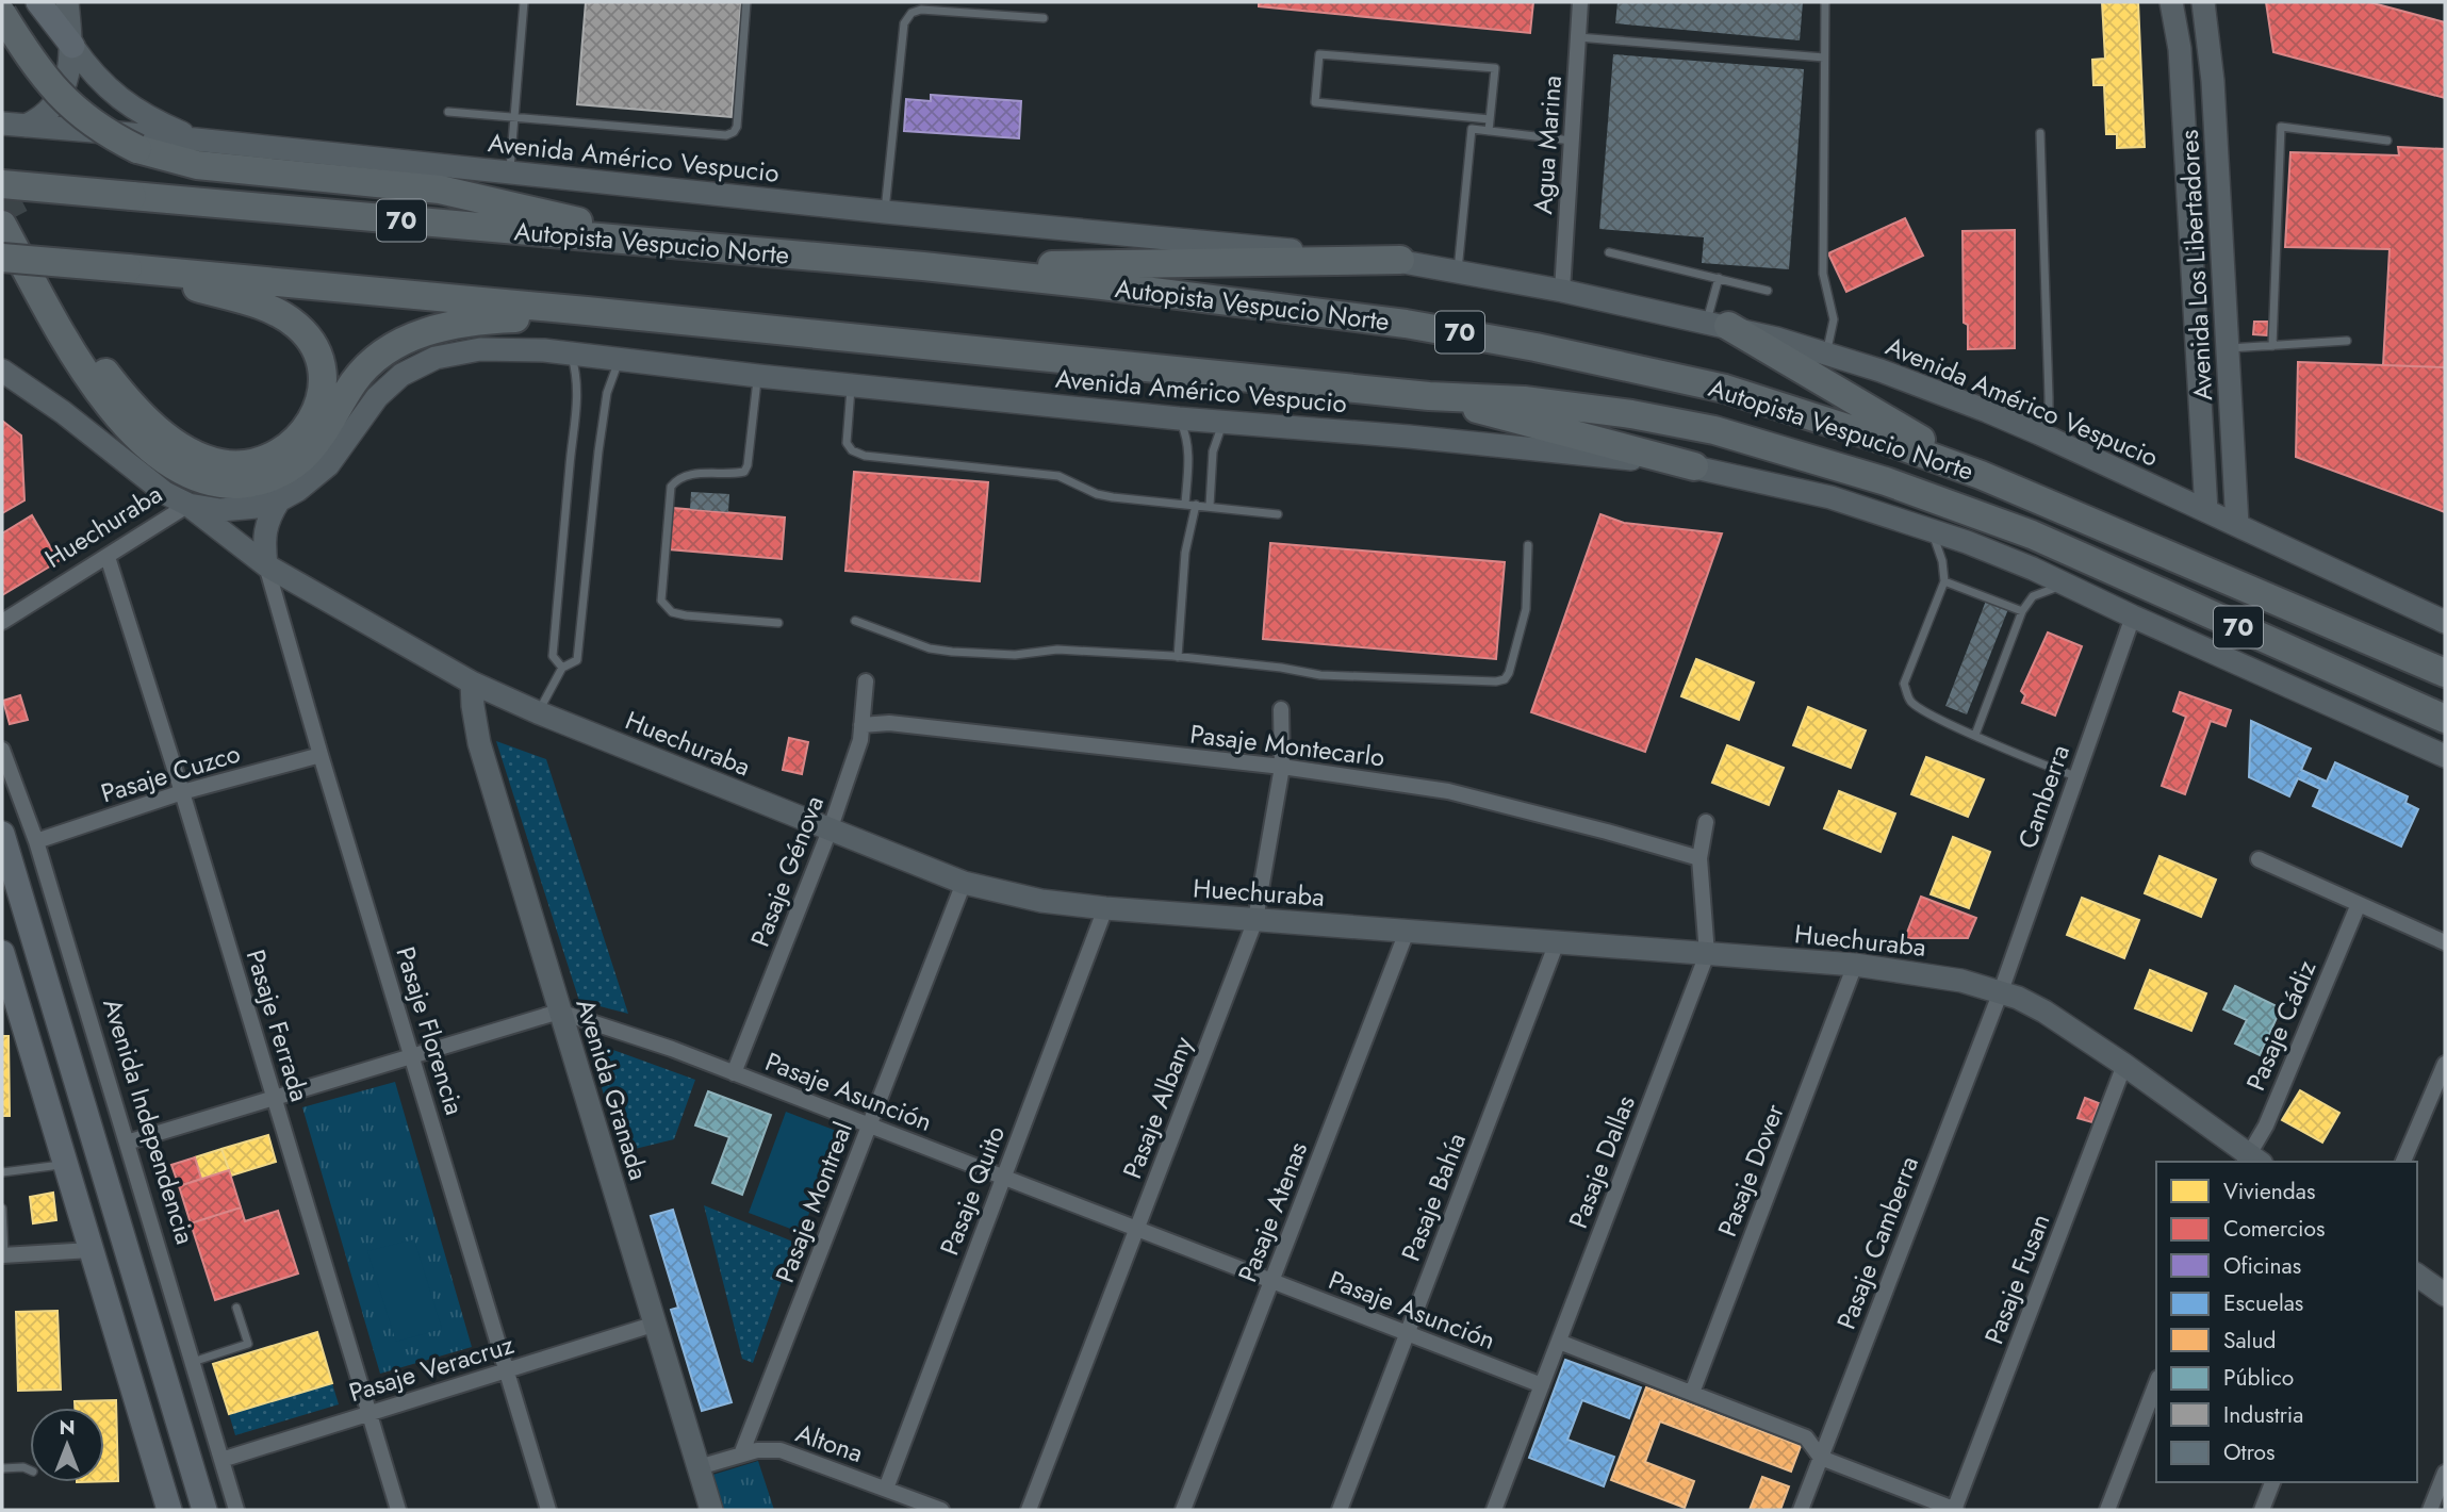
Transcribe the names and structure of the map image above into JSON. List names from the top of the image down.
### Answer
{
  "streets": {
    "highway": ["70", "Autopista Vespucio Norte"],
    "main road": [
      "Avenida Américo Vespucio",
      "Avenida Los Libertadores",
      "Huechuraba",
      "Avenida Granada"
    ],
    "street": [
      "Agua Marina",
      "Pasaje Montecarlo",
      "Pasaje Cuzco",
      "Camberra",
      "Pasaje Génova",
      "Pasaje Ferrada",
      "Pasaje Cádiz",
      "Pasaje Florencia",
      "Pasaje Asunción",
      "Pasaje Albany",
      "Avenida Independencia",
      "Pasaje Dallas",
      "Pasaje Dover",
      "Pasaje Quito",
      "Pasaje Bahía",
      "Pasaje Montreal",
      "Pasaje Atenas",
      "Pasaje Camberra",
      "Pasaje Fusan",
      "Pasaje Veracruz",
      "Altona"
    ]
  },
  "crossings": [
    ["Agua Marina", "Avenida Américo Vespucio"],
    ["Avenida Américo Vespucio", "Avenida Los Libertadores"],
    ["Avenida Américo Vespucio", "Huechuraba"],
    ["Avenida Américo Vespucio", "Camberra"],
    ["Huechuraba", "Camberra"],
    ["Huechuraba", "Pasaje Génova"],
    ["Huechuraba", "Pasaje Ferrada"],
    ["Huechuraba", "Pasaje Cádiz"],
    ["Huechuraba", "Pasaje Florencia"],
    ["Huechuraba", "Avenida Granada"],
    ["Huechuraba", "Pasaje Albany"],
    ["Huechuraba", "Pasaje Dallas"],
    ["Huechuraba", "Pasaje Dover"],
    ["Huechuraba", "Pasaje Quito"],
    ["Huechuraba", "Pasaje Bahía"],
    ["Huechuraba", "Pasaje Montreal"],
    ["Huechuraba", "Pasaje Atenas"],
    ["Huechuraba", "Pasaje Camberra"],
    ["Huechuraba", "Pasaje Fusan"],
    ["Pasaje Montecarlo", "Pasaje Génova"],
    ["Pasaje Montecarlo", "Pasaje Albany"],
    ["Pasaje Montecarlo", "Pasaje Dallas"],
    ["Pasaje Cuzco", "Pasaje Ferrada"],
    ["Pasaje Cuzco", "Pasaje Florencia"],
    ["Pasaje Cuzco", "Avenida Independencia"],
    ["Camberra", "Pasaje Camberra"],
    ["Pasaje Génova", "Pasaje Asunción"],
    ["Pasaje Ferrada", "Pasaje Veracruz"],
    ["Pasaje Florencia", "Pasaje Veracruz"],
    ["Avenida Granada", "Pasaje Asunción"],
    ["Avenida Granada", "Pasaje Veracruz"],
    ["Avenida Granada", "Altona"],
    ["Pasaje Asunción", "Pasaje Albany"],
    ["Pasaje Asunción", "Pasaje Dallas"],
    ["Pasaje Asunción", "Pasaje Quito"],
    ["Pasaje Asunción", "Pasaje Bahía"],
    ["Pasaje Asunción", "Pasaje Montreal"],
    ["Pasaje Asunción", "Pasaje Atenas"],
    ["Avenida Independencia", "Pasaje Veracruz"],
    ["Pasaje Quito", "Altona"],
    ["Pasaje Montreal", "Altona"]
  ],
  "legend": [
    "Viviendas",
    "Comercios",
    "Oficinas",
    "Escuelas",
    "Salud",
    "Público",
    "Industria",
    "Otros"
  ],
  "north": "top"
}
